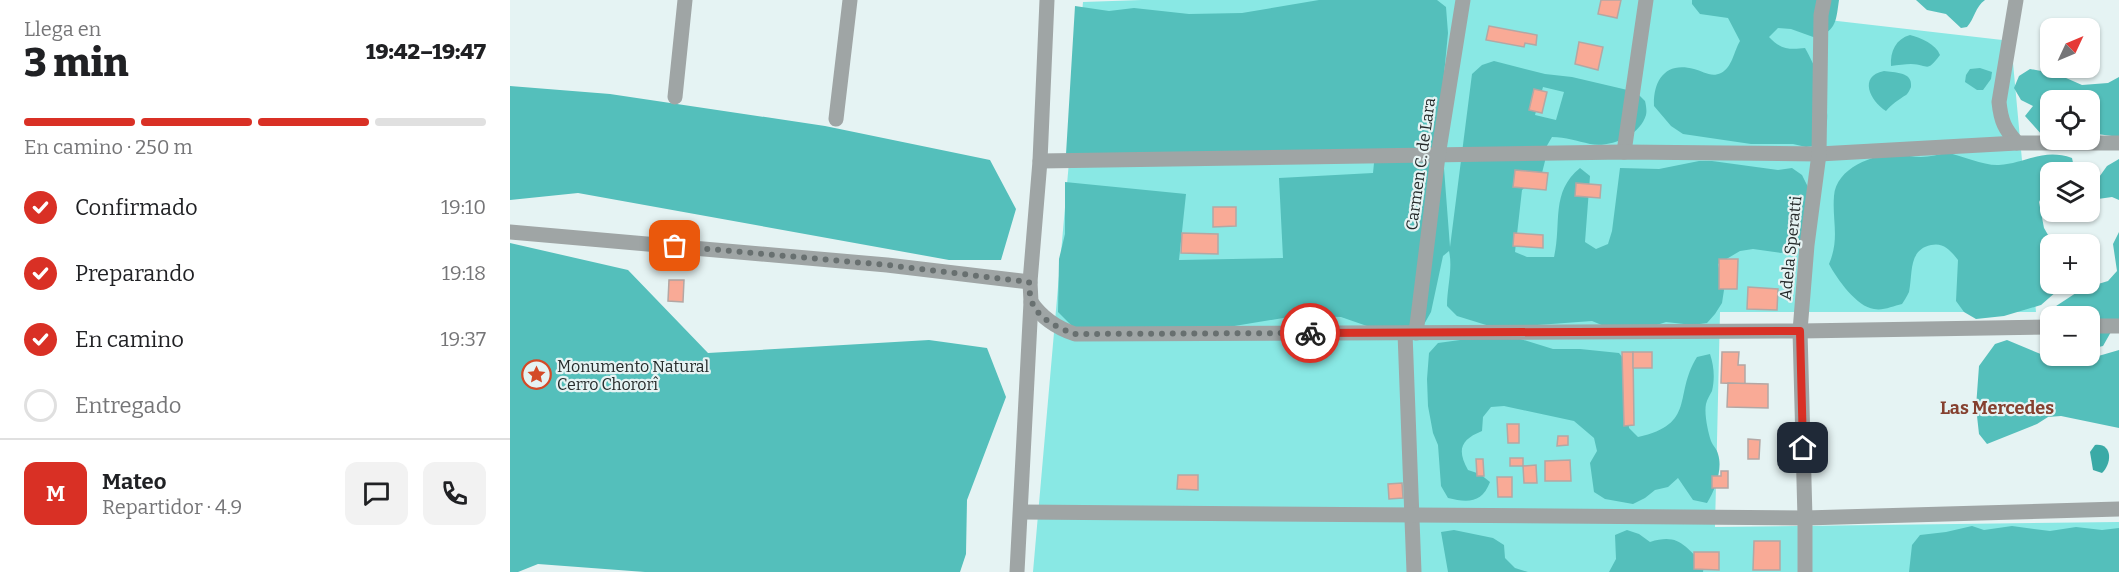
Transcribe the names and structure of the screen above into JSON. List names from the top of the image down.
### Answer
{
  "streets": {
    "street": ["Carmen C. de Lara", "Adela Speratti"]
  },
  "districts": ["Las Mercedes"],
  "places": {
    "place": ["Monumento Natural Cerro Chororî"]
  },
  "north": "top right",
  "page": {
    "heading": ["3 min", "Llega en", "19:42–19:47"],
    "panel": ["Mateo", "Repartidor · 4.9"],
    "map_buttons": ["+", "−"],
    "bar": "En camino · 250 m",
    "list": [
      ["Confirmado", "19:10"],
      ["Preparando", "19:18"],
      ["En camino", "19:37"],
      "Entregado"
    ],
    "round": "M"
  }
}
